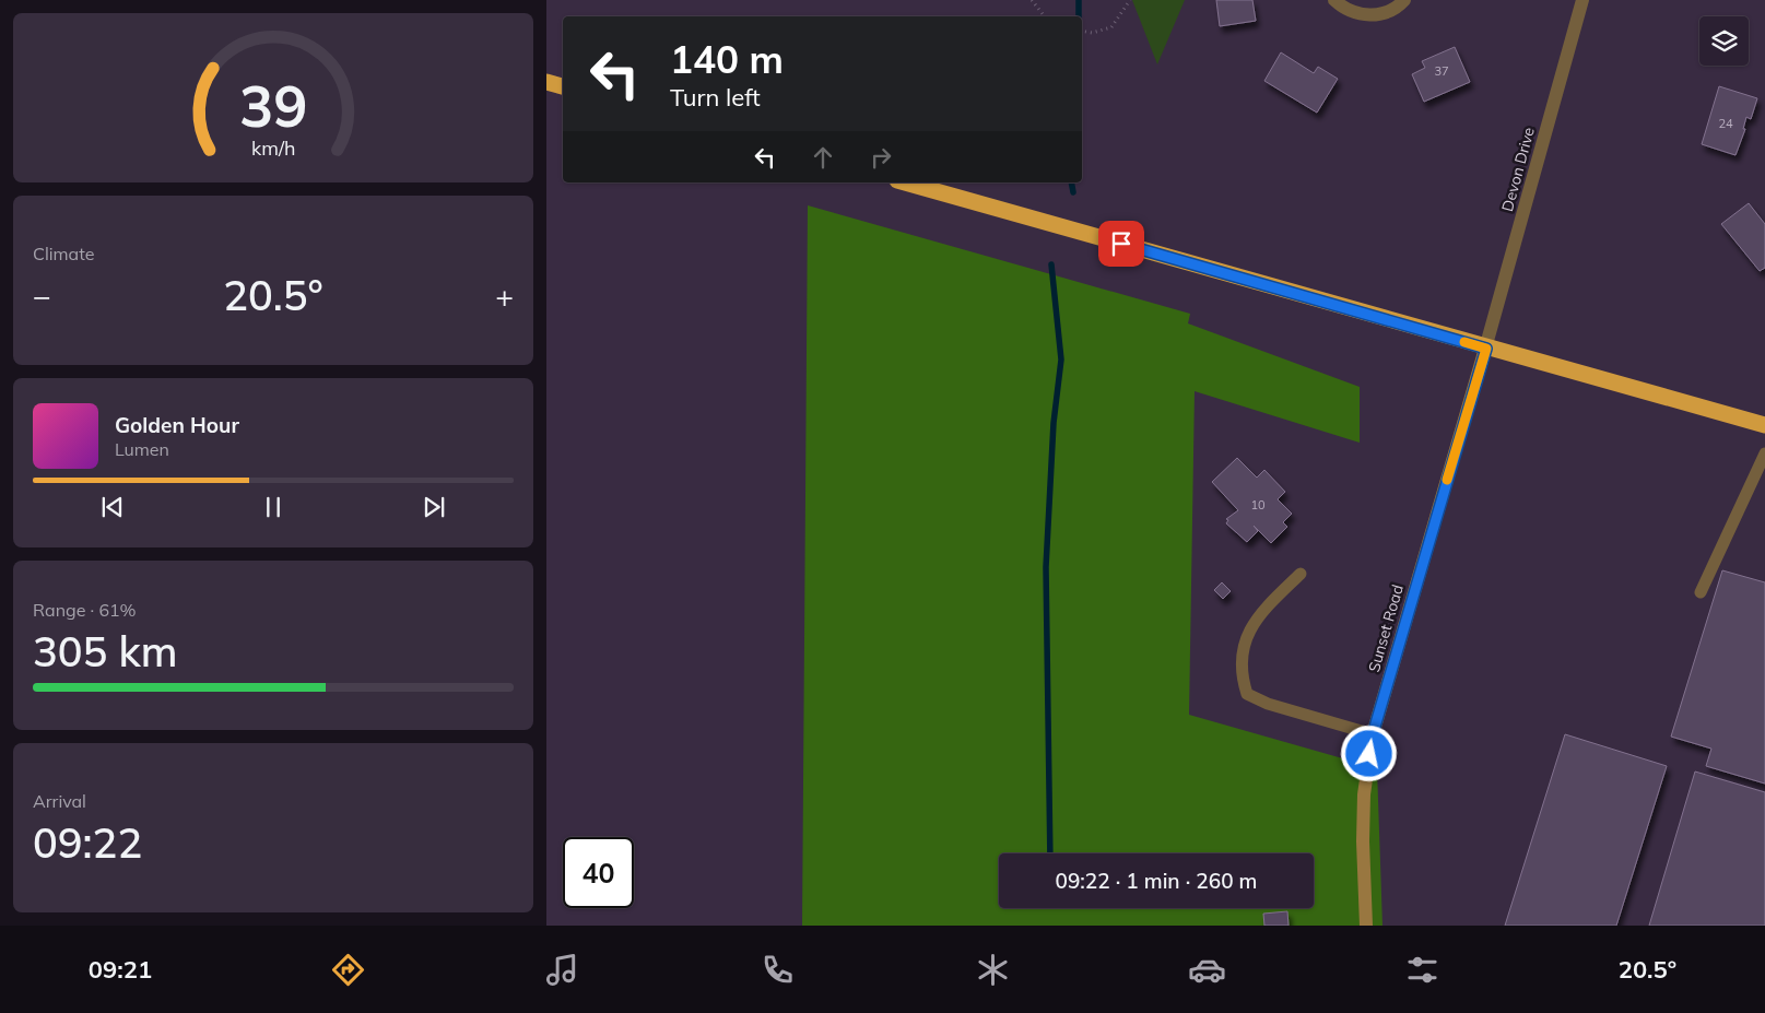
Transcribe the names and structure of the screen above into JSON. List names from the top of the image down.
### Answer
{
  "streets": {
    "street": ["Devon Drive", "Sunset Road"]
  },
  "crossings": [
    ["Devon Drive", "Sunset Road"]
  ],
  "house_numbers": ["37", "24", "10"],
  "page": {
    "turn": ["140 m", "Turn left"],
    "tile": [
      "Climate",
      ["Range · 61%", "305 km"],
      ["Arrival", "09:22"]
    ],
    "heat": ["−", "20.5°", "+"],
    "song": ["Golden Hour", "Lumen"],
    "limit": "40",
    "trip": "09:22 · 1 min · 260 m",
    "tabs": ["09:21", "20.5°"],
    "gauge": ["39", "km/h"]
  }
}
